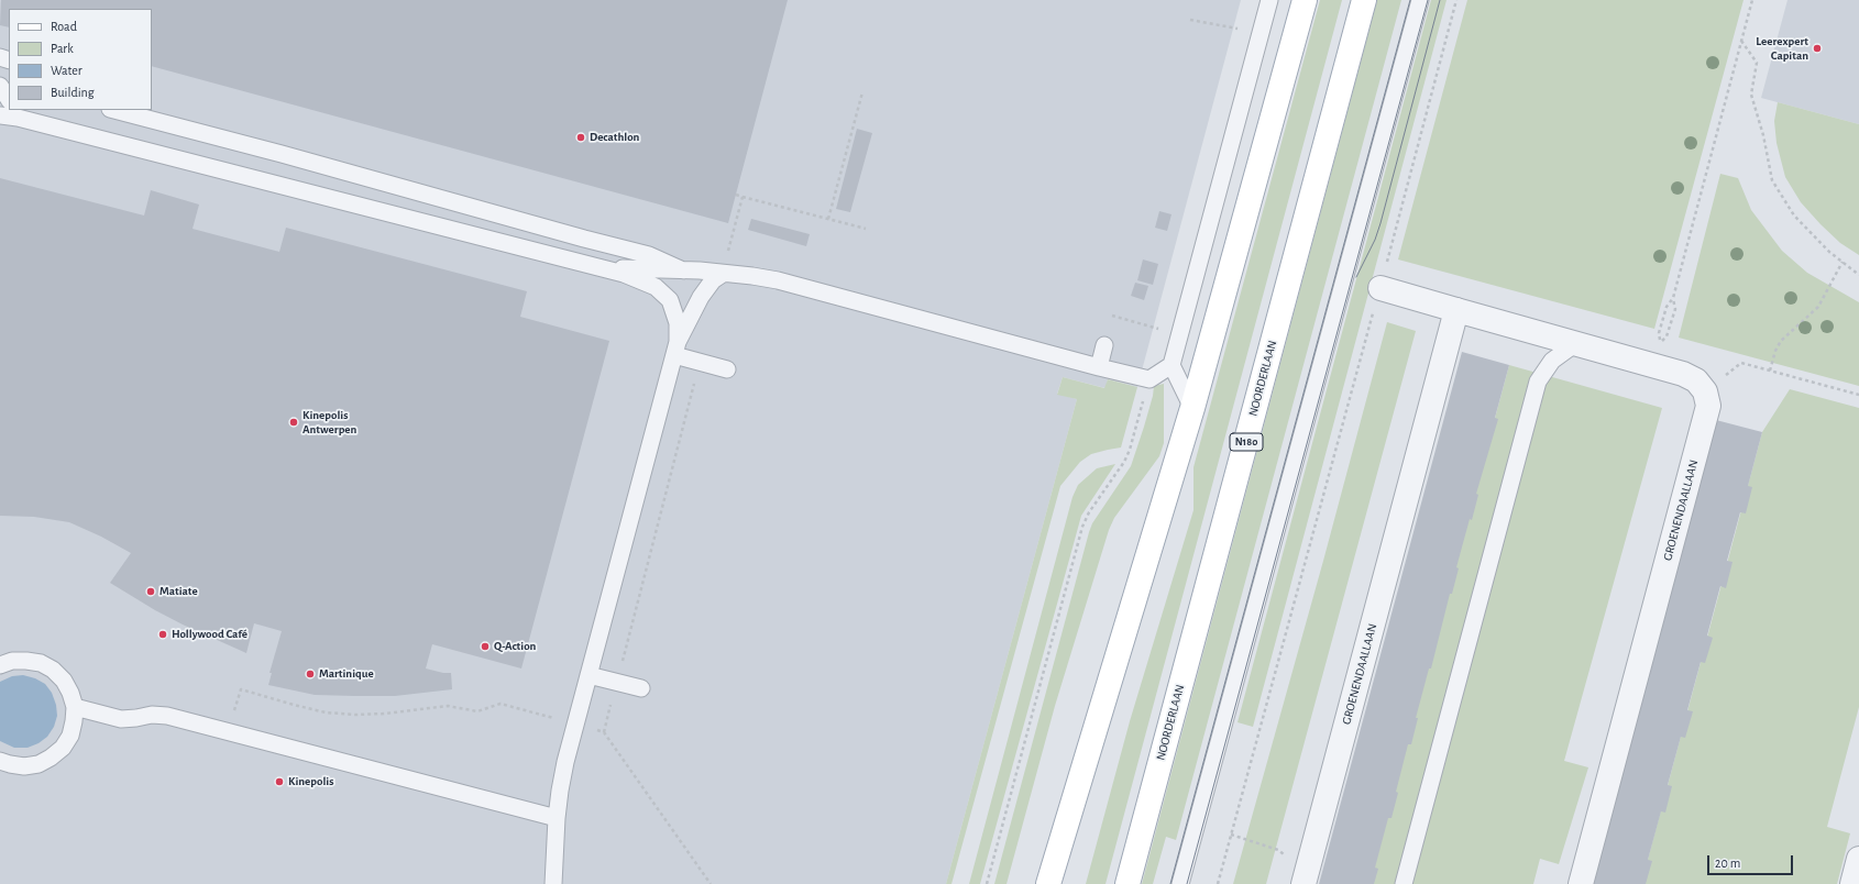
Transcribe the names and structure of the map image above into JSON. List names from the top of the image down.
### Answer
{
  "streets": {
    "main road": ["NOORDERLAAN", "N180"],
    "street": ["GROENENDAALLAAN"]
  },
  "places": [
    "Leerexpert Capitan",
    "Decathlon",
    "Kinepolis Antwerpen",
    "Matiate",
    "Hollywood Café",
    "Q-Action",
    "Martinique",
    "Kinepolis"
  ],
  "legend": [
    "Road",
    "Park",
    "Water",
    "Building"
  ],
  "scale_bar": "20 m"
}
